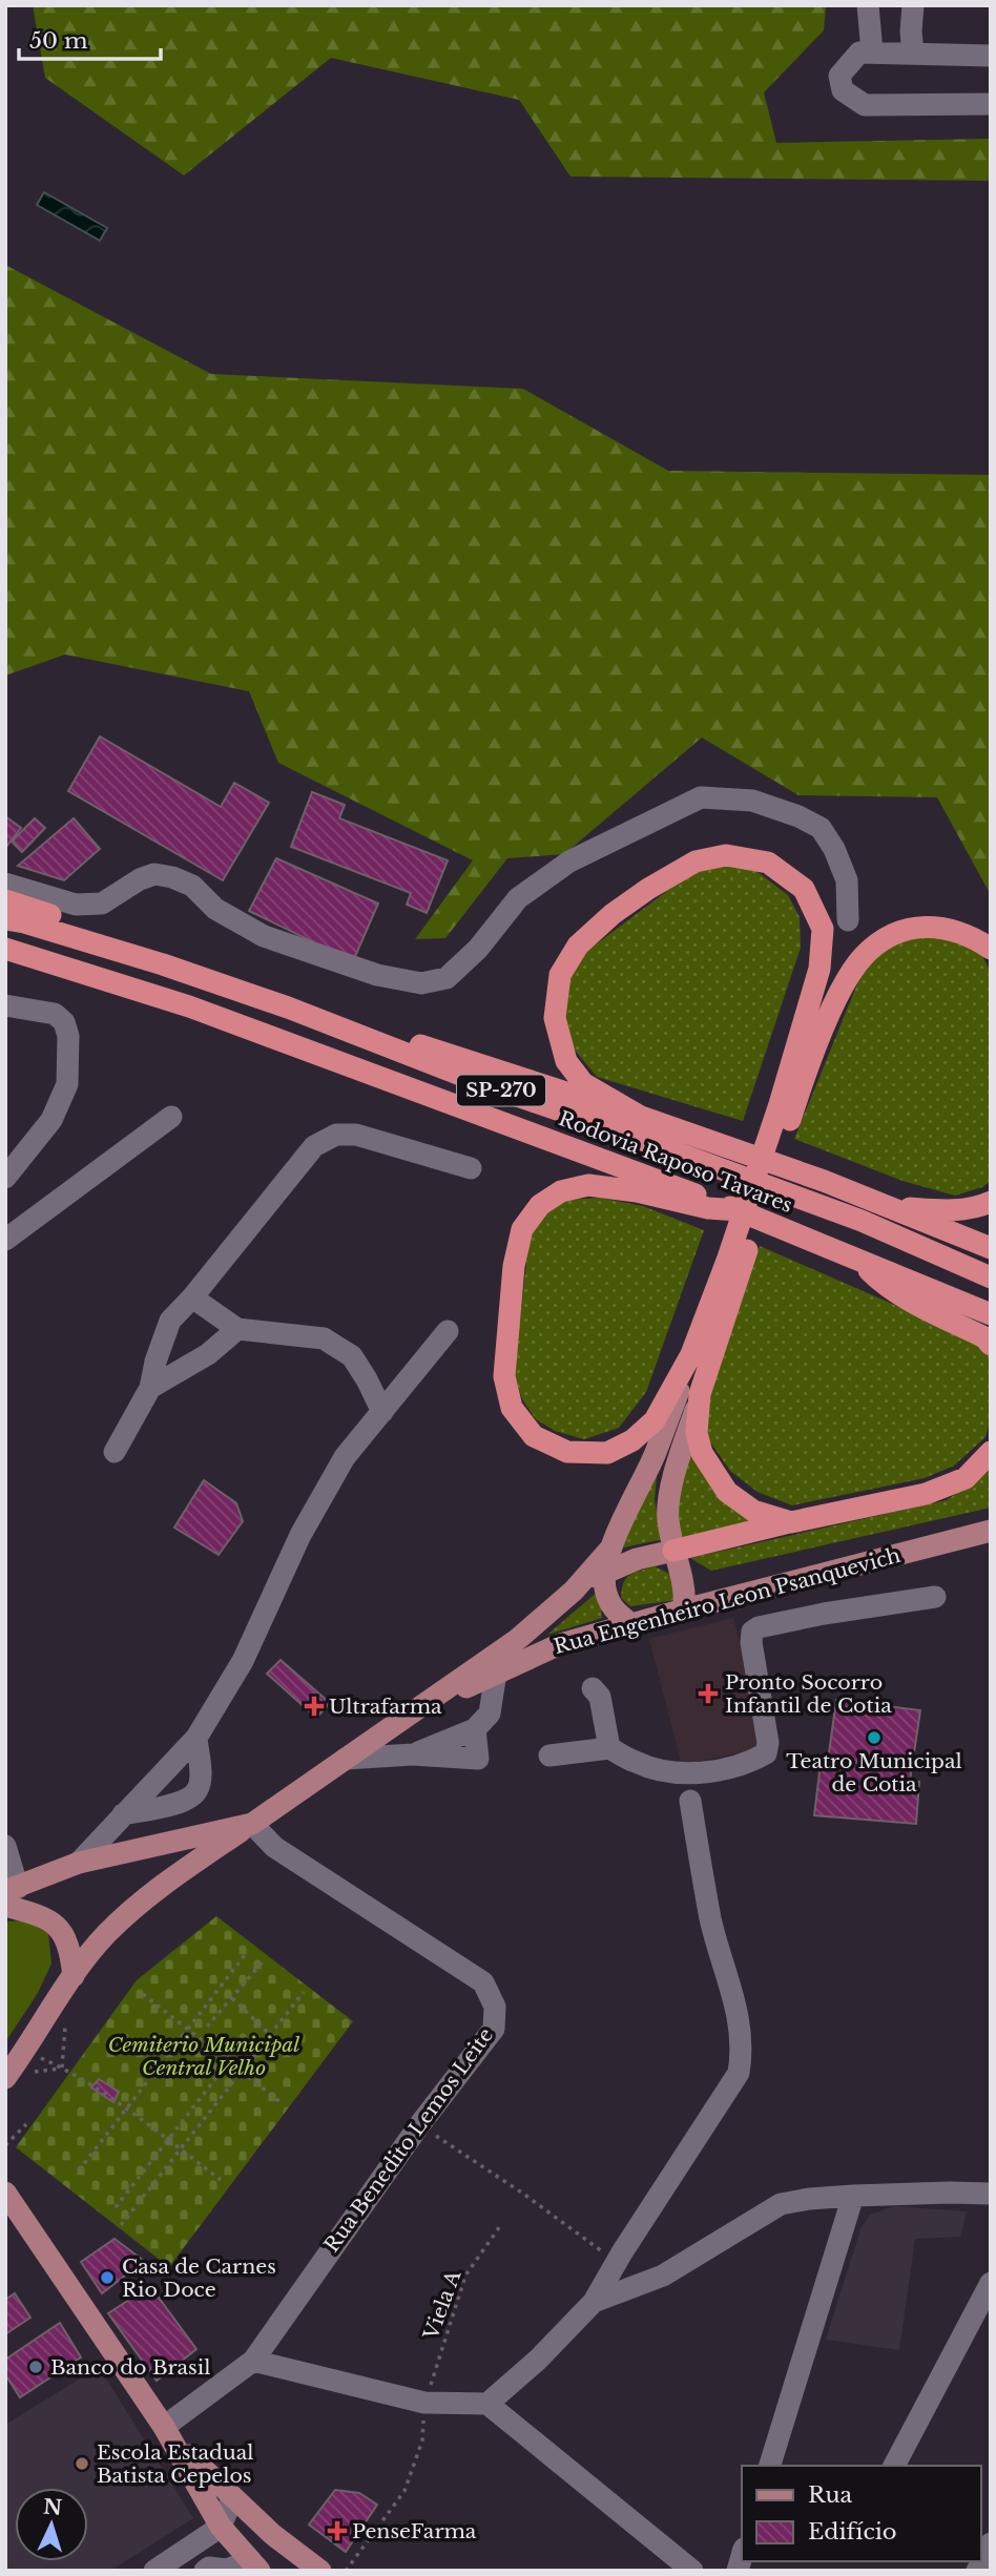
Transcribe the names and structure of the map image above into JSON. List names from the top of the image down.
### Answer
{
  "streets": {
    "highway": ["SP-270", "Rodovia Raposo Tavares"],
    "main road": ["Rua Engenheiro Leon Psanquevich"],
    "street": ["Rua Benedito Lemos Leite"],
    "path": ["Viela A"]
  },
  "crossings": [
    ["Rua Engenheiro Leon Psanquevich", "Rua Benedito Lemos Leite"]
  ],
  "parks": ["Cemiterio Municipal Central Velho"],
  "places": {
    "health": ["Pronto Socorro Infantil de Cotia", "Ultrafarma", "PenseFarma"],
    "other": [
      "Teatro Municipal de Cotia",
      "Casa de Carnes Rio Doce",
      "Banco do Brasil",
      "Escola Estadual Batista Cepelos"
    ]
  },
  "legend": ["Rua", "Edifício"],
  "scale_bar": "50 m",
  "north": "top"
}
